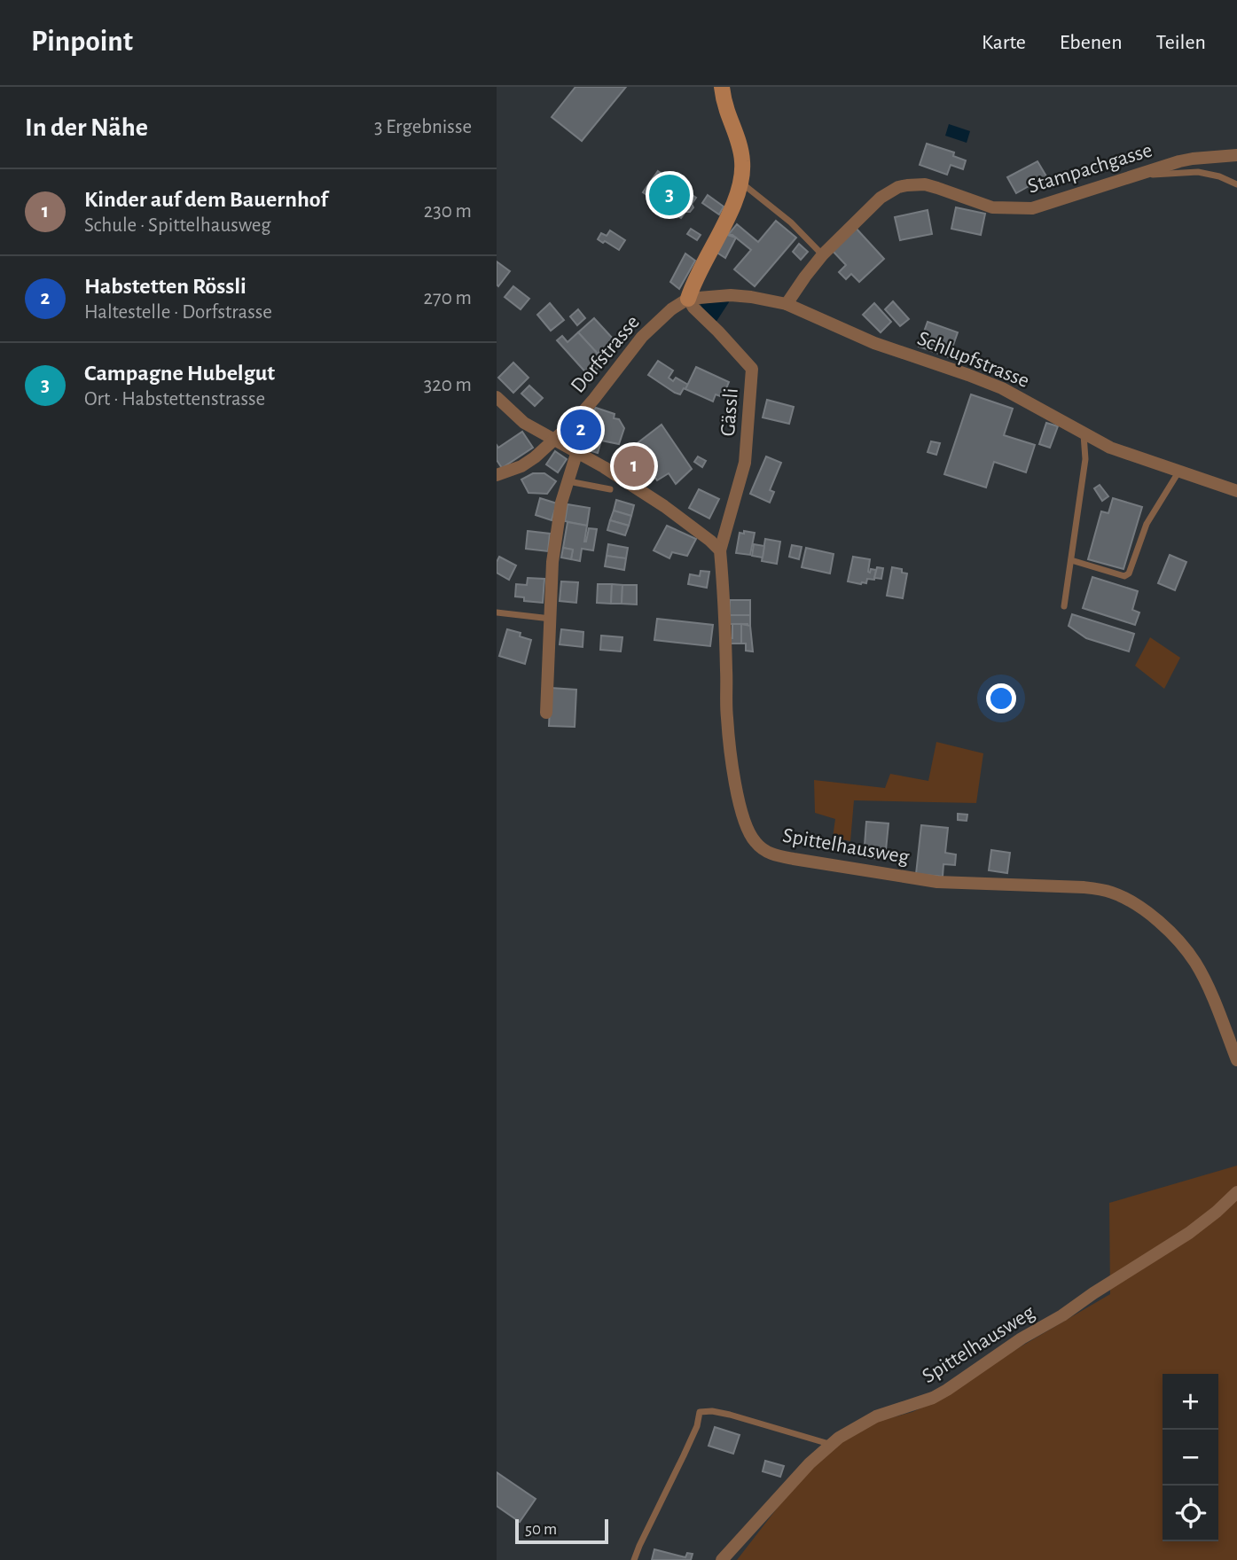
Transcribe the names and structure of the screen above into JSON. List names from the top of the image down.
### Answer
{
  "streets": {
    "street": [
      "Stampachgasse",
      "Dorfstrasse",
      "Schlupfstrasse",
      "Gässli",
      "Spittelhausweg"
    ]
  },
  "crossings": [
    ["Stampachgasse", "Schlupfstrasse"],
    ["Dorfstrasse", "Schlupfstrasse"],
    ["Dorfstrasse", "Gässli"],
    ["Schlupfstrasse", "Gässli"],
    ["Gässli", "Spittelhausweg"]
  ],
  "scale_bar": "50 m",
  "page": {
    "header": "Pinpoint",
    "nav": ["Karte", "Ebenen", "Teilen"],
    "heading": ["In der Nähe", "3 Ergebnisse"],
    "list": [
      {
        "mark": "1",
        "name": "Kinder auf dem Bauernhof",
        "note": "Schule · Spittelhausweg",
        "value": "230 m"
      },
      {
        "mark": "2",
        "name": "Habstetten Rössli",
        "note": "Haltestelle · Dorfstrasse",
        "value": "270 m"
      },
      {
        "mark": "3",
        "name": "Campagne Hubelgut",
        "note": "Ort · Habstettenstrasse",
        "value": "320 m"
      }
    ],
    "pins": ["3", "2", "1"],
    "map_buttons": ["+", "−"],
    "scale": "50 m"
  }
}
